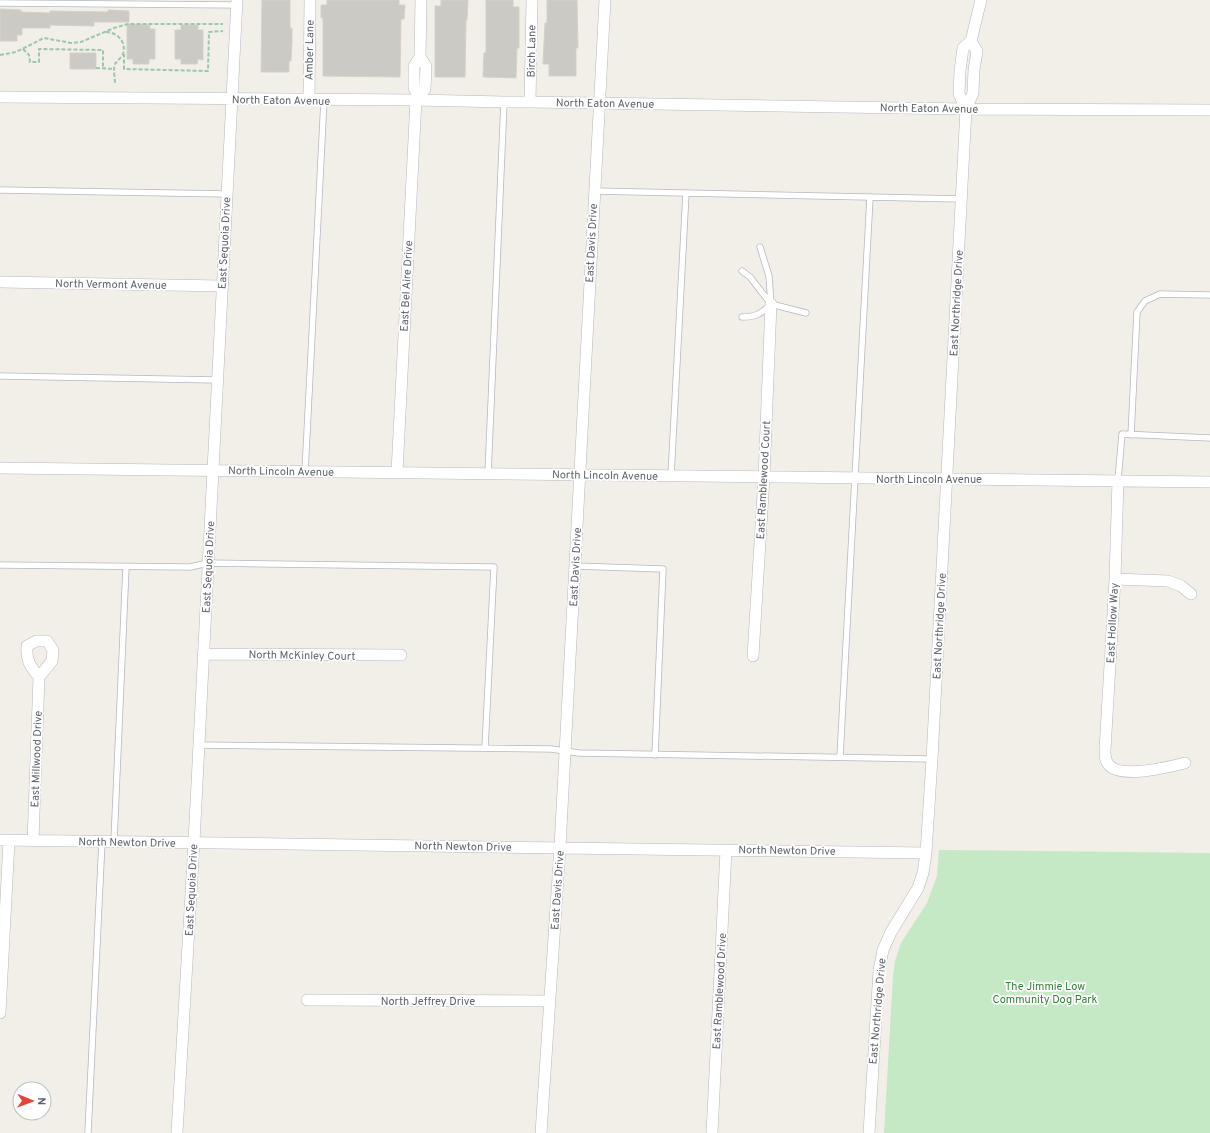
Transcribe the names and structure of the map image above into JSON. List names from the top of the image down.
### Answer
{
  "streets": {
    "street": [
      "Amber Lane",
      "Birch Lane",
      "North Eaton Avenue",
      "East Sequoia Drive",
      "East Davis Drive",
      "North Vermont Avenue",
      "East Bel Aire Drive",
      "East Northridge Drive",
      "North Lincoln Avenue",
      "East Ramblewood Court",
      "East Hollow Way",
      "North McKinley Court",
      "East Millwood Drive",
      "North Newton Drive",
      "East Ramblewood Drive",
      "North Jeffrey Drive"
    ]
  },
  "crossings": [
    ["Amber Lane", "North Eaton Avenue"],
    ["Birch Lane", "North Eaton Avenue"],
    ["North Eaton Avenue", "East Sequoia Drive"],
    ["North Eaton Avenue", "East Davis Drive"],
    ["North Eaton Avenue", "East Bel Aire Drive"],
    ["North Eaton Avenue", "East Northridge Drive"],
    ["East Sequoia Drive", "North Vermont Avenue"],
    ["East Sequoia Drive", "North Lincoln Avenue"],
    ["East Sequoia Drive", "North McKinley Court"],
    ["East Sequoia Drive", "North Newton Drive"],
    ["East Davis Drive", "North Lincoln Avenue"],
    ["East Davis Drive", "North Newton Drive"],
    ["East Davis Drive", "North Jeffrey Drive"],
    ["East Bel Aire Drive", "North Lincoln Avenue"],
    ["East Northridge Drive", "North Lincoln Avenue"],
    ["East Northridge Drive", "North Newton Drive"],
    ["North Lincoln Avenue", "East Ramblewood Court"],
    ["North Lincoln Avenue", "East Hollow Way"],
    ["East Millwood Drive", "North Newton Drive"],
    ["North Newton Drive", "East Ramblewood Drive"]
  ],
  "parks": ["The Jimmie Low Community Dog Park"],
  "north": "right"
}
